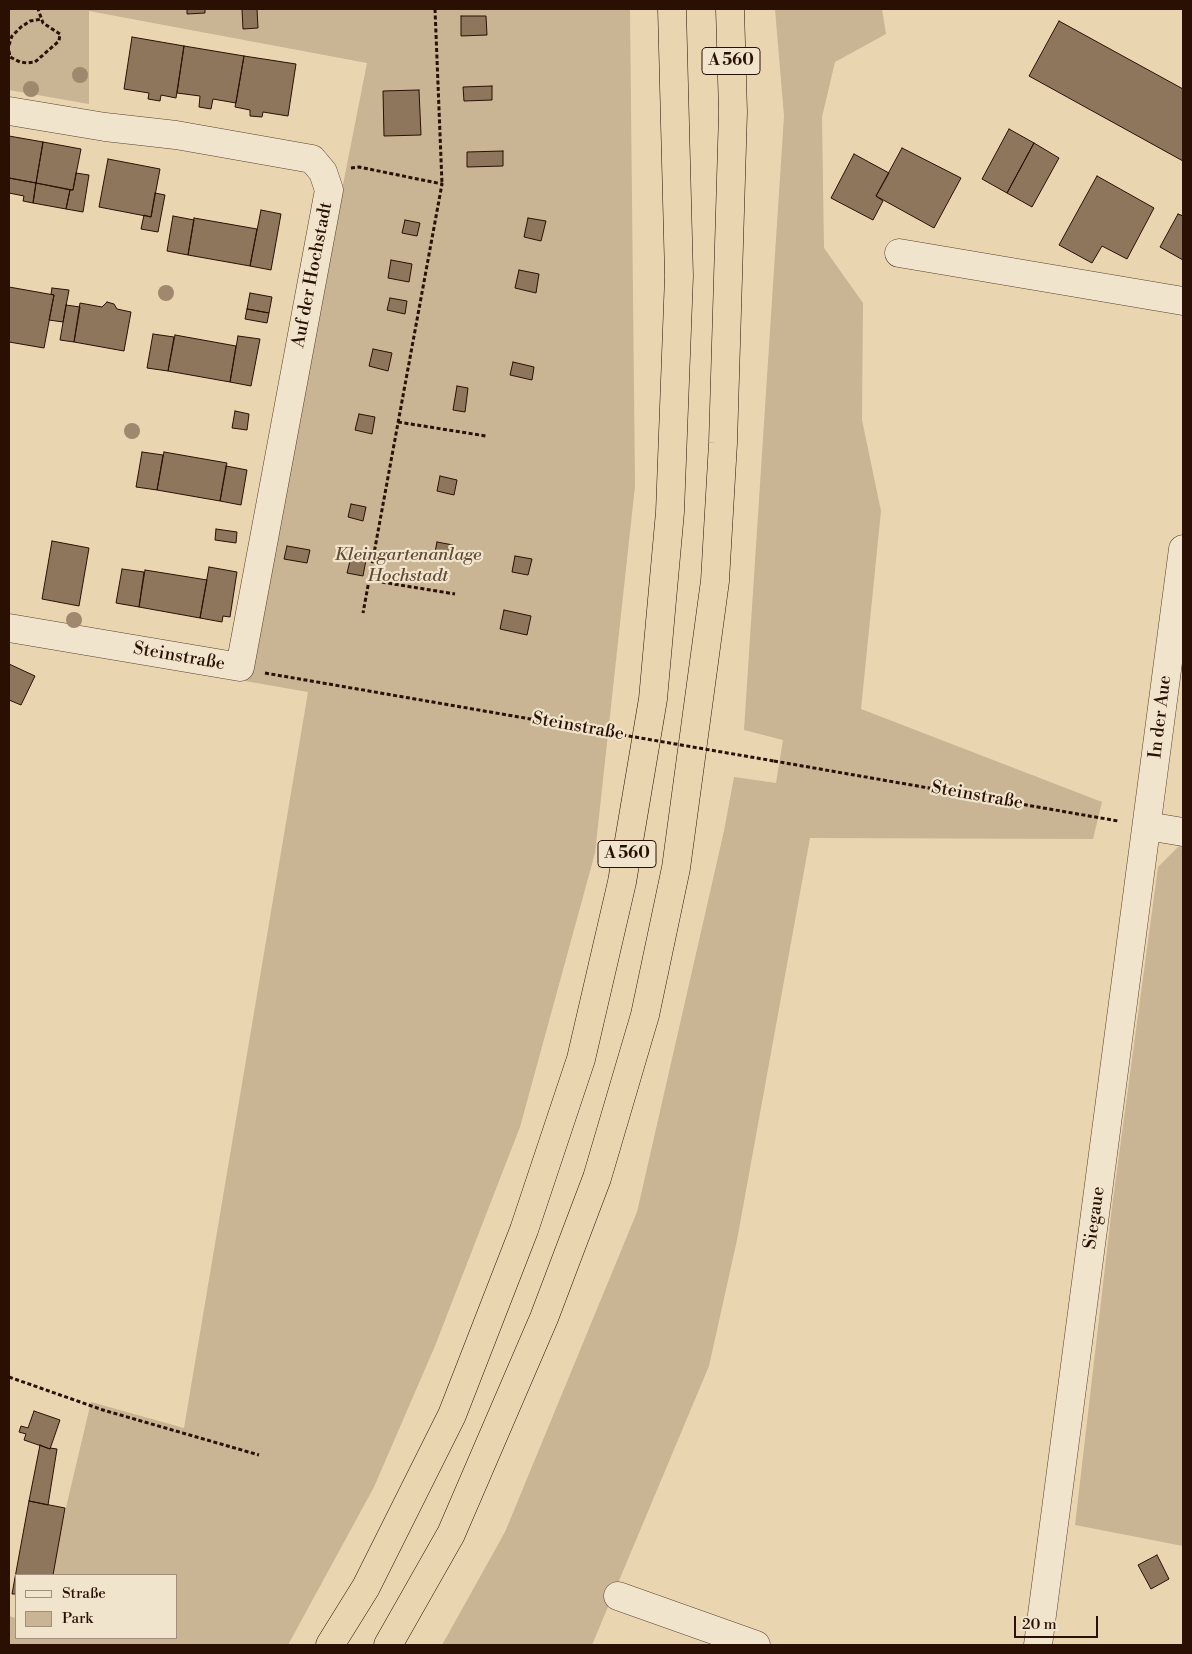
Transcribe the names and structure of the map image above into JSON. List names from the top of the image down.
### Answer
{
  "streets": {
    "highway": ["A 560"],
    "street": [
      "Auf der Hochstadt",
      "Steinstraße",
      "In der Aue",
      "Siegaue"
    ]
  },
  "crossings": [
    ["Auf der Hochstadt", "Steinstraße"],
    ["Steinstraße", "In der Aue"],
    ["Steinstraße", "Siegaue"],
    ["In der Aue", "Siegaue"]
  ],
  "parks": ["Kleingartenanlage Hochstadt"],
  "legend": ["Straße", "Park"],
  "scale_bar": "20 m"
}
